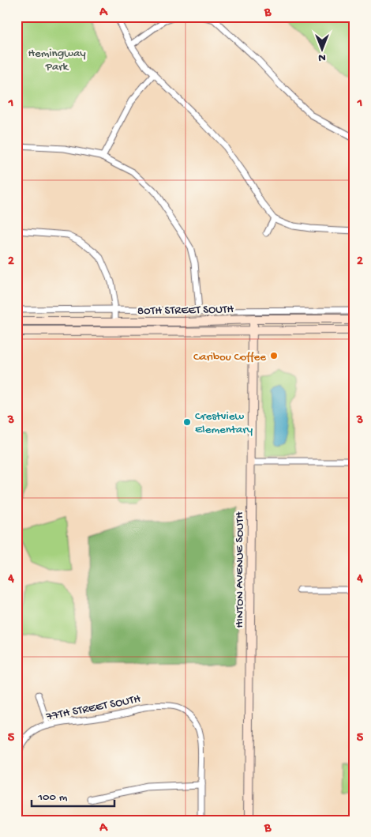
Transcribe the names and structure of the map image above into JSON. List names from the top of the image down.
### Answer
{
  "streets": {
    "main road": ["80TH STREET SOUTH", "HINTON AVENUE SOUTH"],
    "street": ["77TH STREET SOUTH"]
  },
  "crossings": [
    ["80TH STREET SOUTH", "HINTON AVENUE SOUTH"]
  ],
  "parks": ["Hemingway Park"],
  "places": ["Caribou Coffee", "Crestview Elementary"],
  "scale_bar": "100 m",
  "north": "bottom",
  "grid": {
    "columns": ["A", "B"],
    "rows": [
      "1",
      "2",
      "3",
      "4",
      "5"
    ]
  }
}
